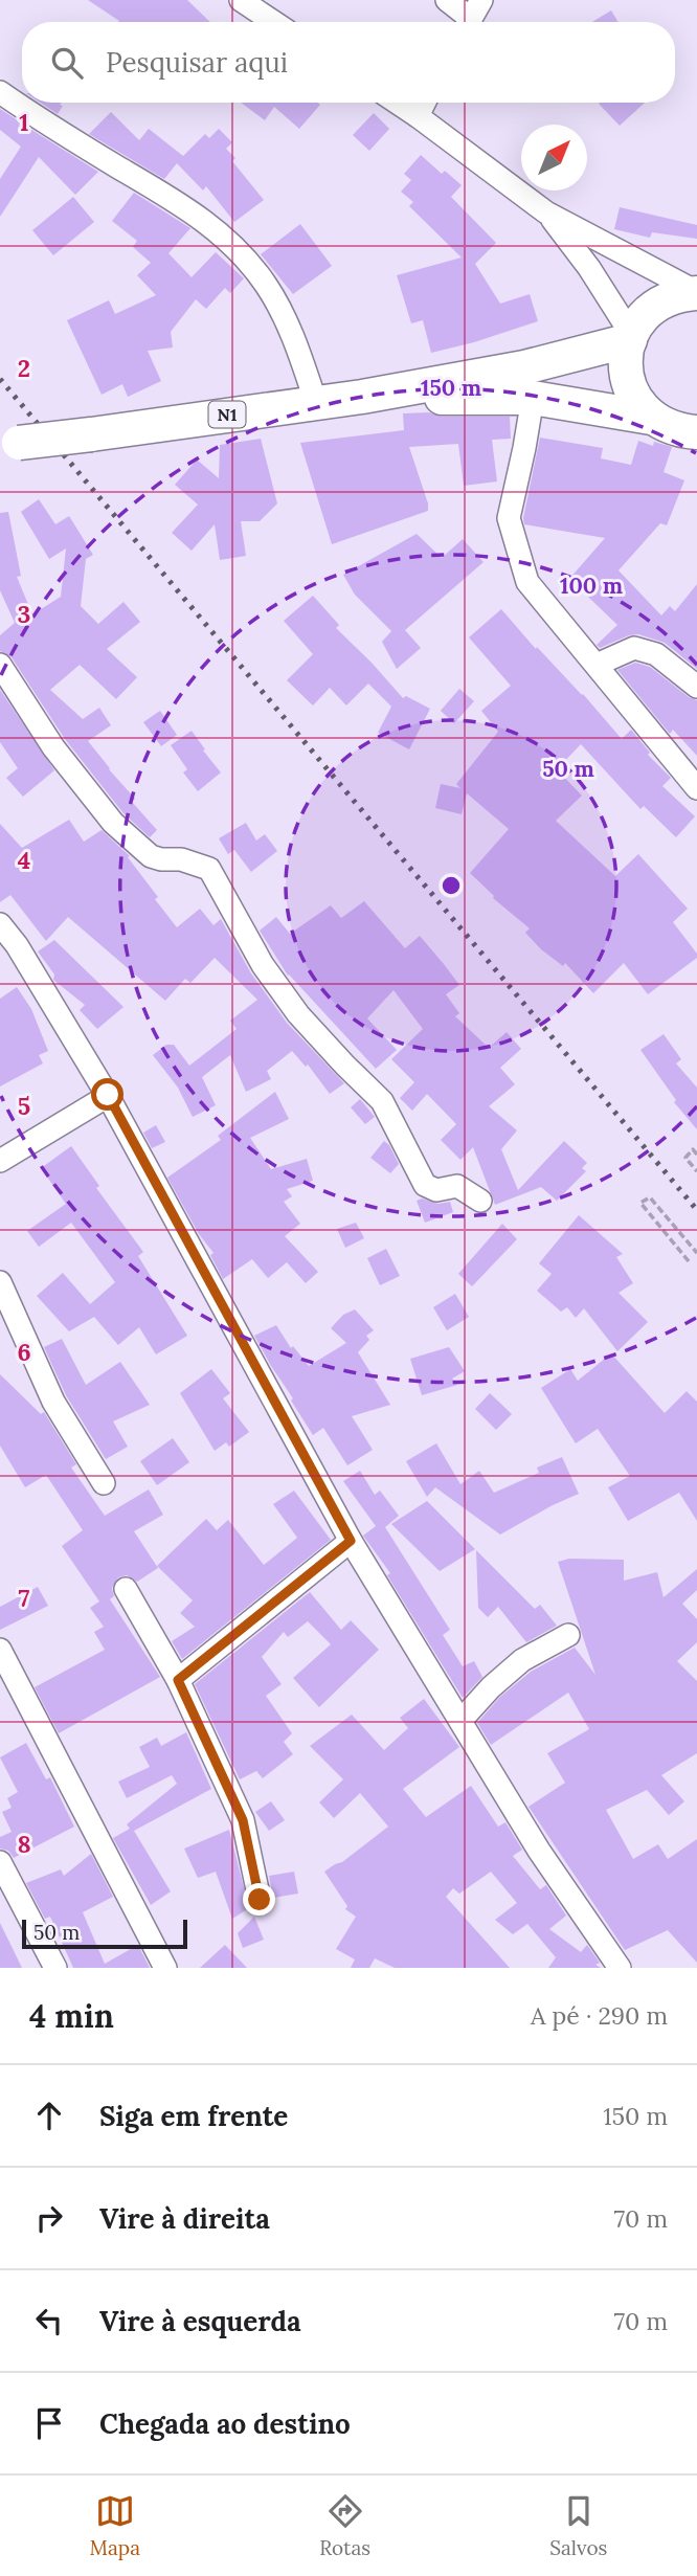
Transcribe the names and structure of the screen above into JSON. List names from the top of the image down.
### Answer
{
  "streets": {
    "highway": ["N1"]
  },
  "scale_bar": "50 m",
  "north": "top right",
  "page": {
    "search": "Pesquisar aqui",
    "scale": "50 m",
    "heading": ["4 min", "A pé · 290 m"],
    "list": [
      ["Siga em frente", "150 m"],
      ["Vire à direita", "70 m"],
      ["Vire à esquerda", "70 m"],
      "Chegada ao destino"
    ],
    "nav": ["Mapa", "Rotas", "Salvos"]
  },
  "grid": {
    "rows": [
      "1",
      "2",
      "3",
      "4",
      "5",
      "6",
      "7",
      "8"
    ]
  },
  "rings": ["150 m", "100 m", "50 m"]
}
